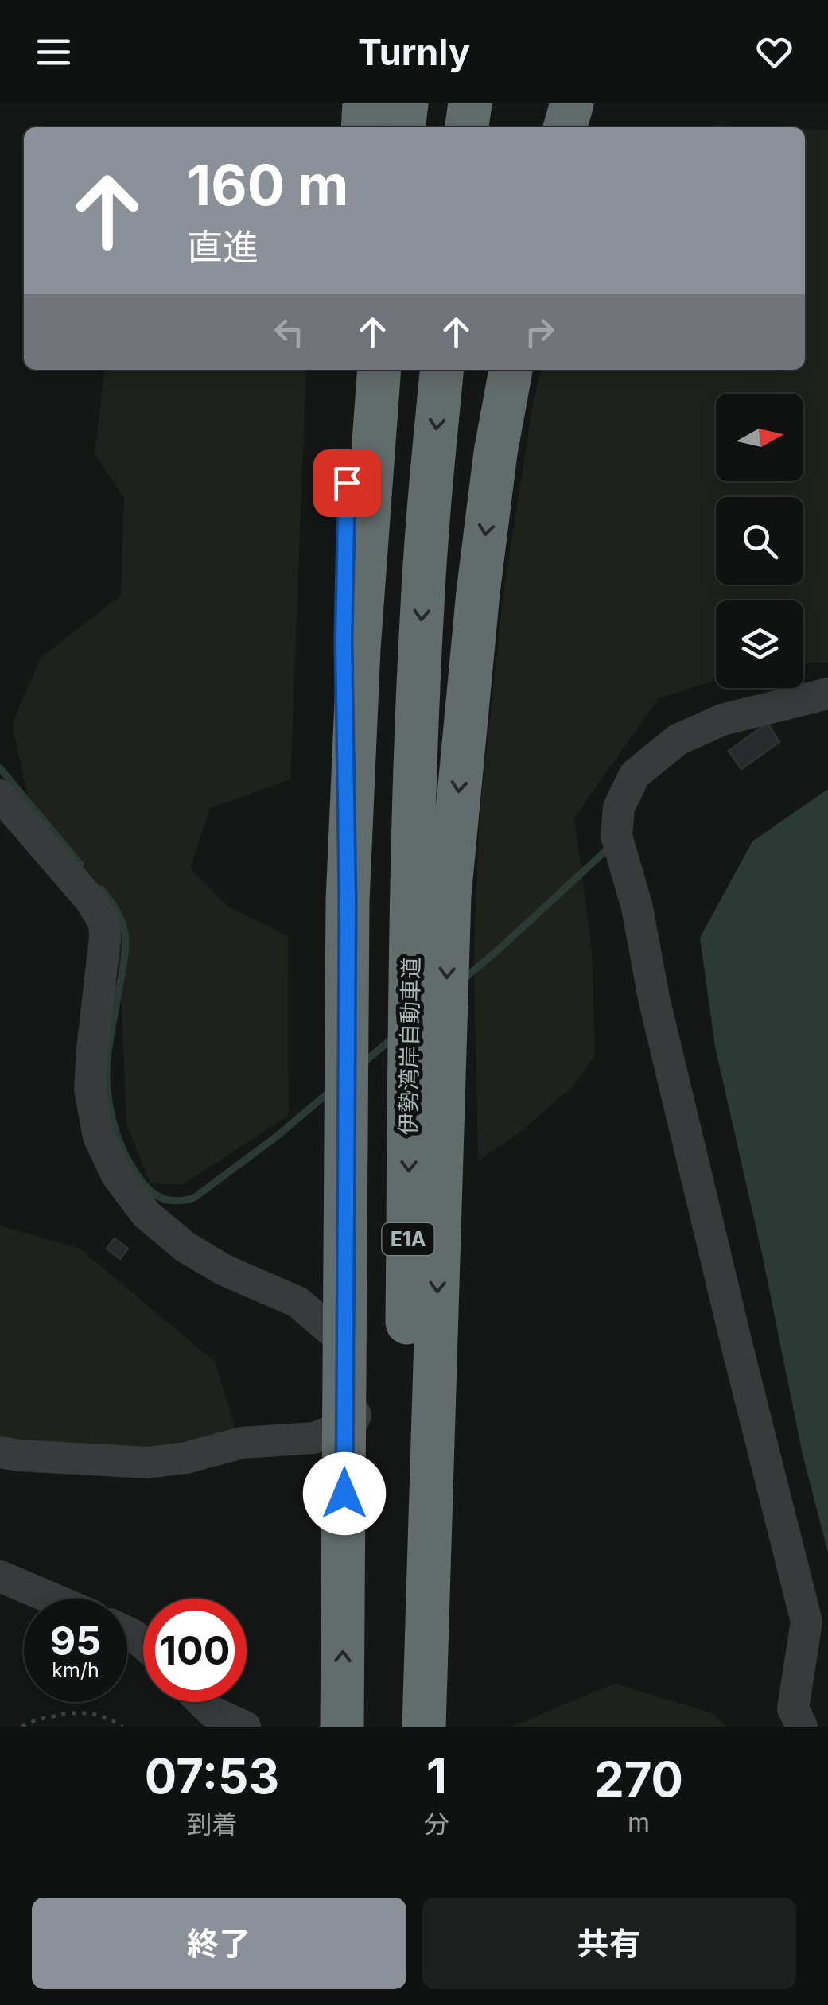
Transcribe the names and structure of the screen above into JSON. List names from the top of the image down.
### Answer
{
  "streets": {
    "highway": ["伊勢湾岸自動車道", "E1A"]
  },
  "crossings": [
    ["伊勢湾岸自動車道", "E1A"]
  ],
  "north": "right",
  "page": {
    "header": "Turnly",
    "turn": ["160 m", "直進"],
    "speed": "95 km/h",
    "limit": "100",
    "eta": [
      "07:53",
      "到着",
      "1",
      "分",
      "270",
      "m"
    ],
    "buttons": ["終了", "共有"]
  }
}
